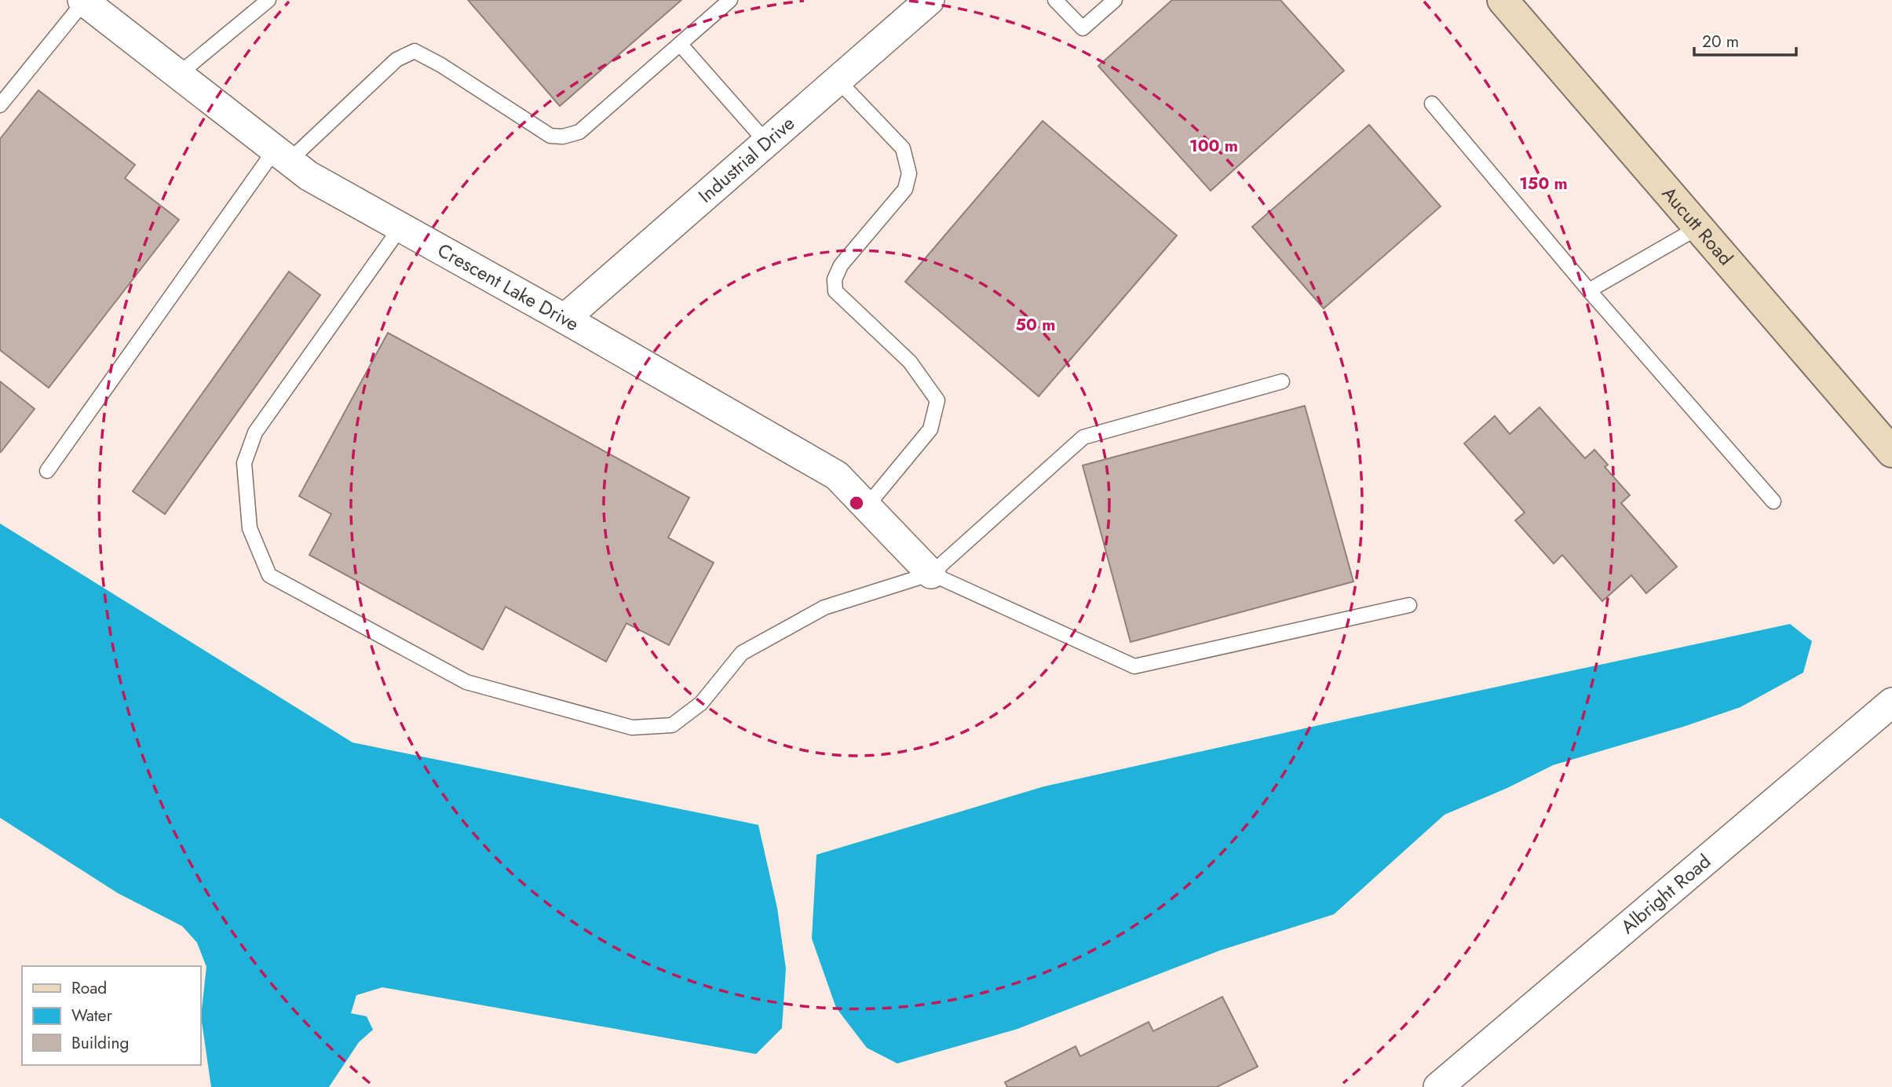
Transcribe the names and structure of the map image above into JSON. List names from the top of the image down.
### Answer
{
  "streets": {
    "street": [
      "Industrial Drive",
      "Aucutt Road",
      "Crescent Lake Drive",
      "Albright Road"
    ]
  },
  "crossings": [
    ["Industrial Drive", "Crescent Lake Drive"]
  ],
  "legend": ["Road", "Water", "Building"],
  "scale_bar": "20 m",
  "rings": ["100 m", "150 m", "50 m"]
}
